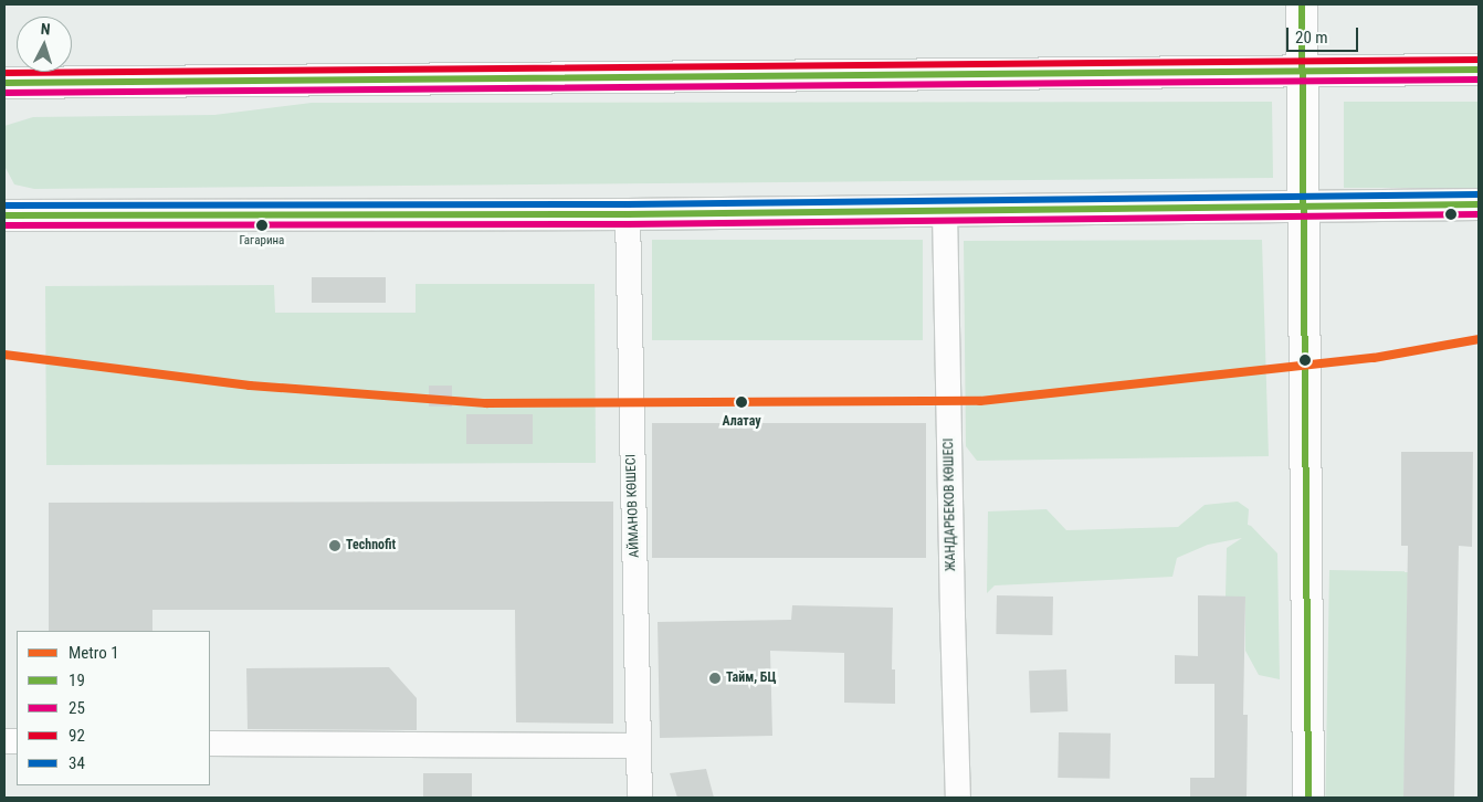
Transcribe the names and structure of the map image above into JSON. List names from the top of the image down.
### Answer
{
  "streets": {
    "street": ["ЖАНДАРБЕКОВ КӨШЕСІ", "АЙМАНОВ КӨШЕСІ"]
  },
  "places": [
    "Гагарина",
    "Алатау",
    "Technofit",
    "Тайм, БЦ"
  ],
  "lines": [
    "transit line 19",
    "transit line 92",
    "transit line 25",
    "transit line 34",
    "metro line 1"
  ],
  "legend": [
    "Metro 1",
    "19",
    "25",
    "92",
    "34"
  ],
  "scale_bar": "20 m",
  "north": "top"
}
